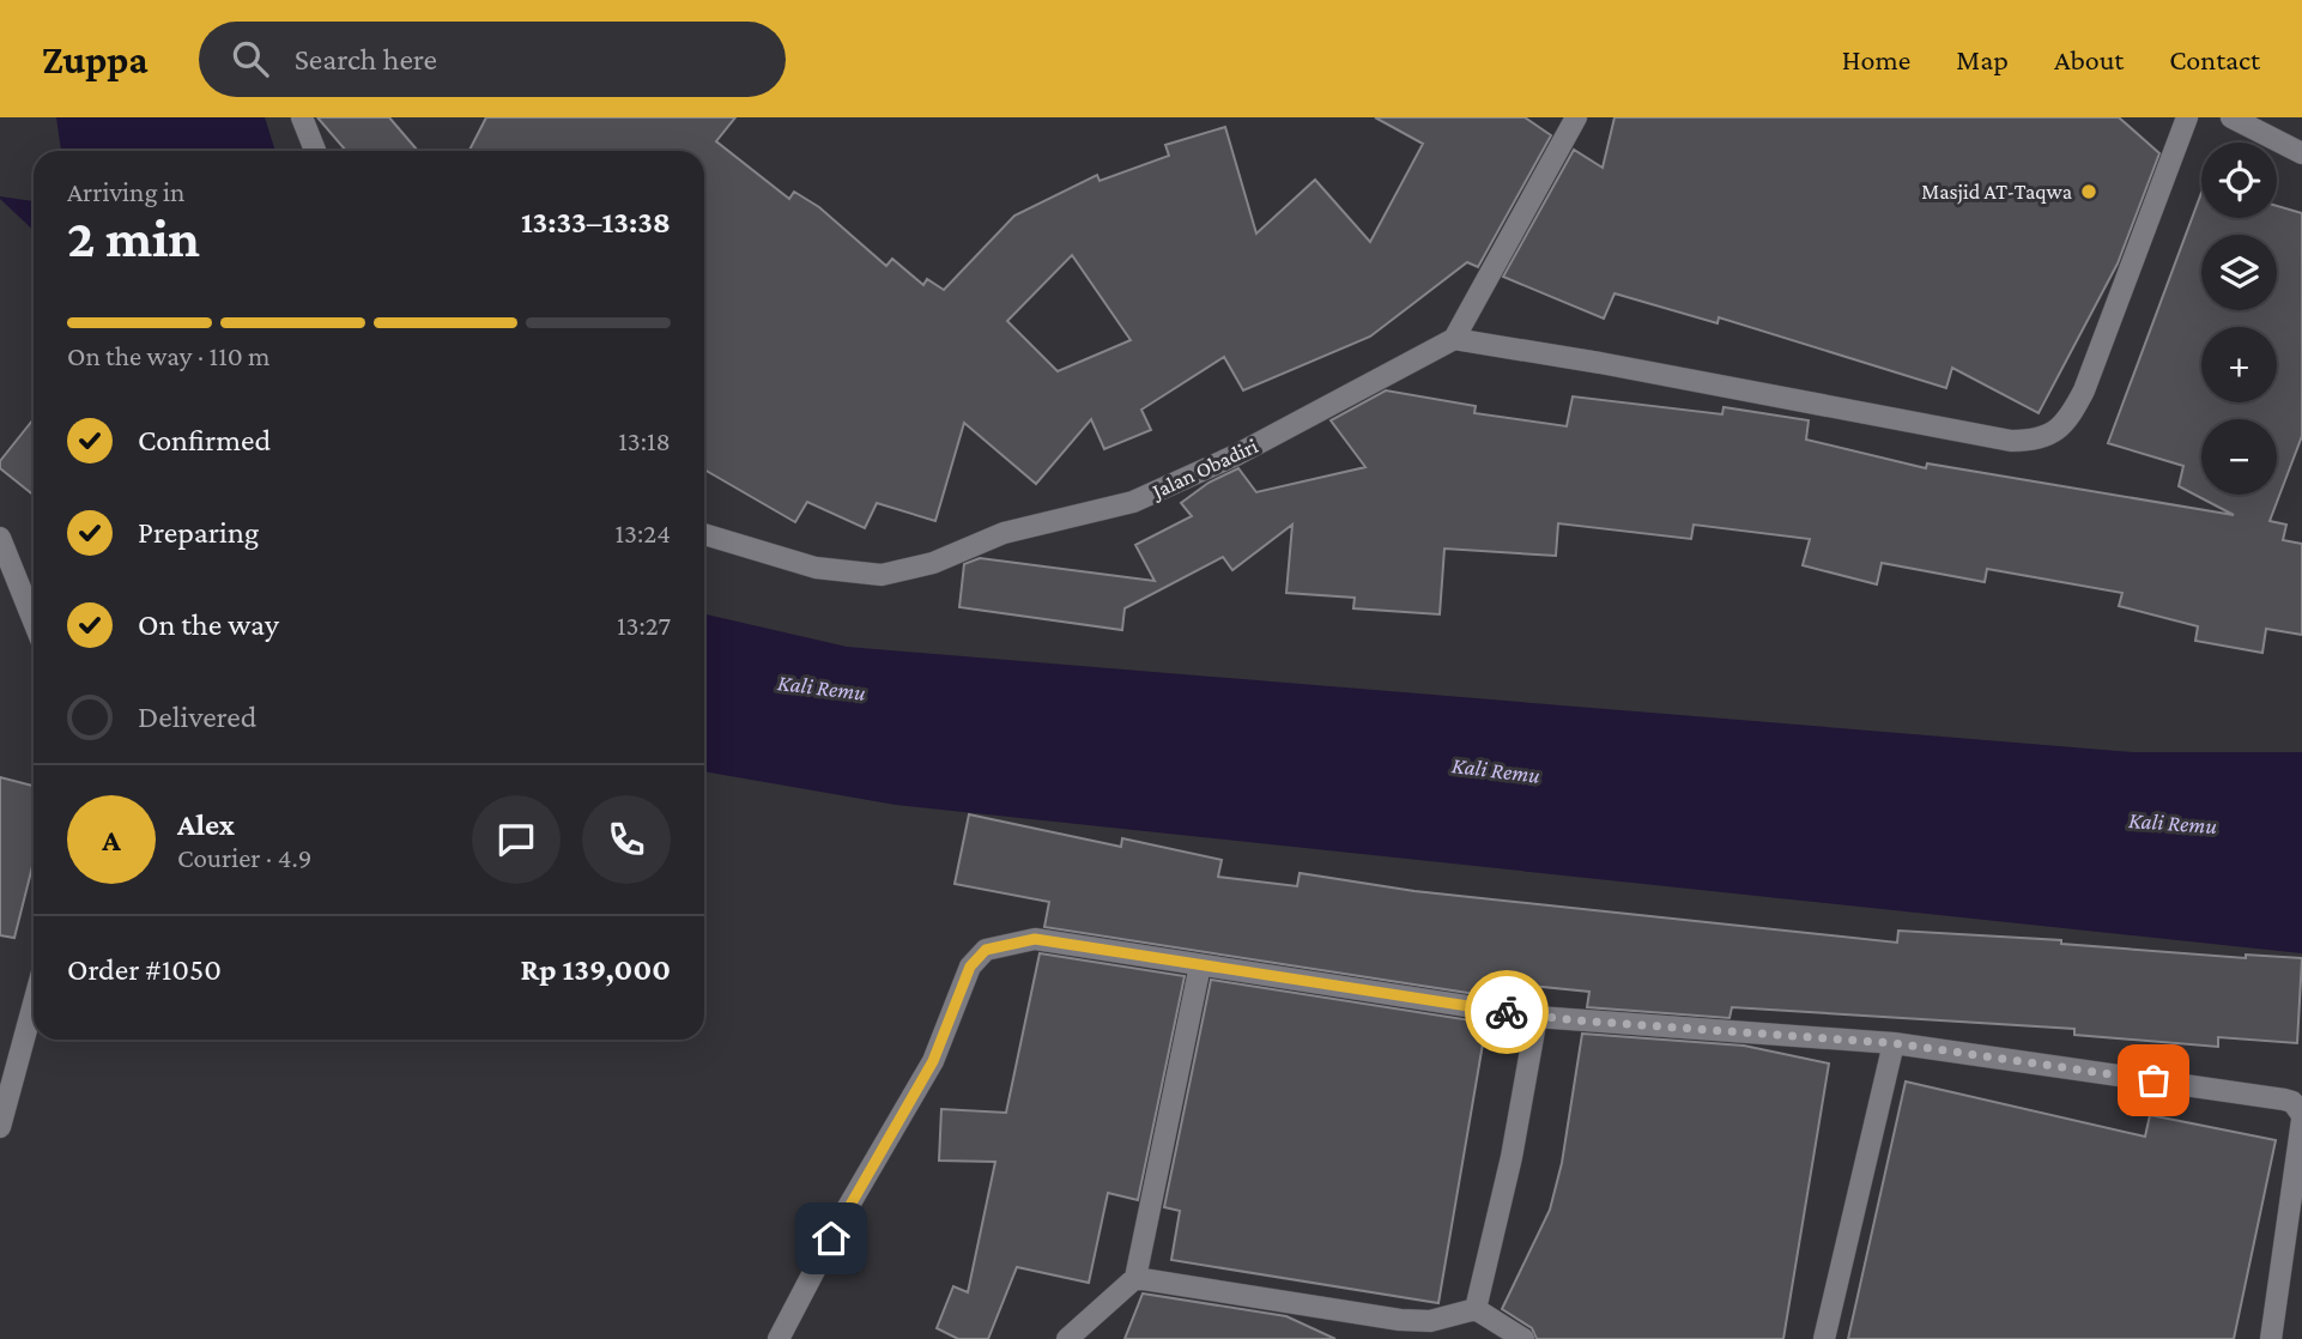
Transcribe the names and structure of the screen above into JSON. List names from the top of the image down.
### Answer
{
  "streets": {
    "street": ["Jalan Obadiri"]
  },
  "water": ["Kali Remu"],
  "places": ["Masjid AT-Taqwa"],
  "page": {
    "header": "Zuppa",
    "search": "Search here",
    "nav": [
      "Home",
      "Map",
      "About",
      "Contact"
    ],
    "map_buttons": ["+", "−"],
    "heading": ["2 min", "Arriving in", "13:33–13:38"],
    "panel": [
      "Alex",
      "Courier · 4.9",
      "Order #1050",
      "Rp 139,000"
    ],
    "bar": "On the way · 110 m",
    "list": [
      ["Confirmed", "13:18"],
      ["Preparing", "13:24"],
      ["On the way", "13:27"],
      "Delivered"
    ],
    "round": "A"
  }
}
